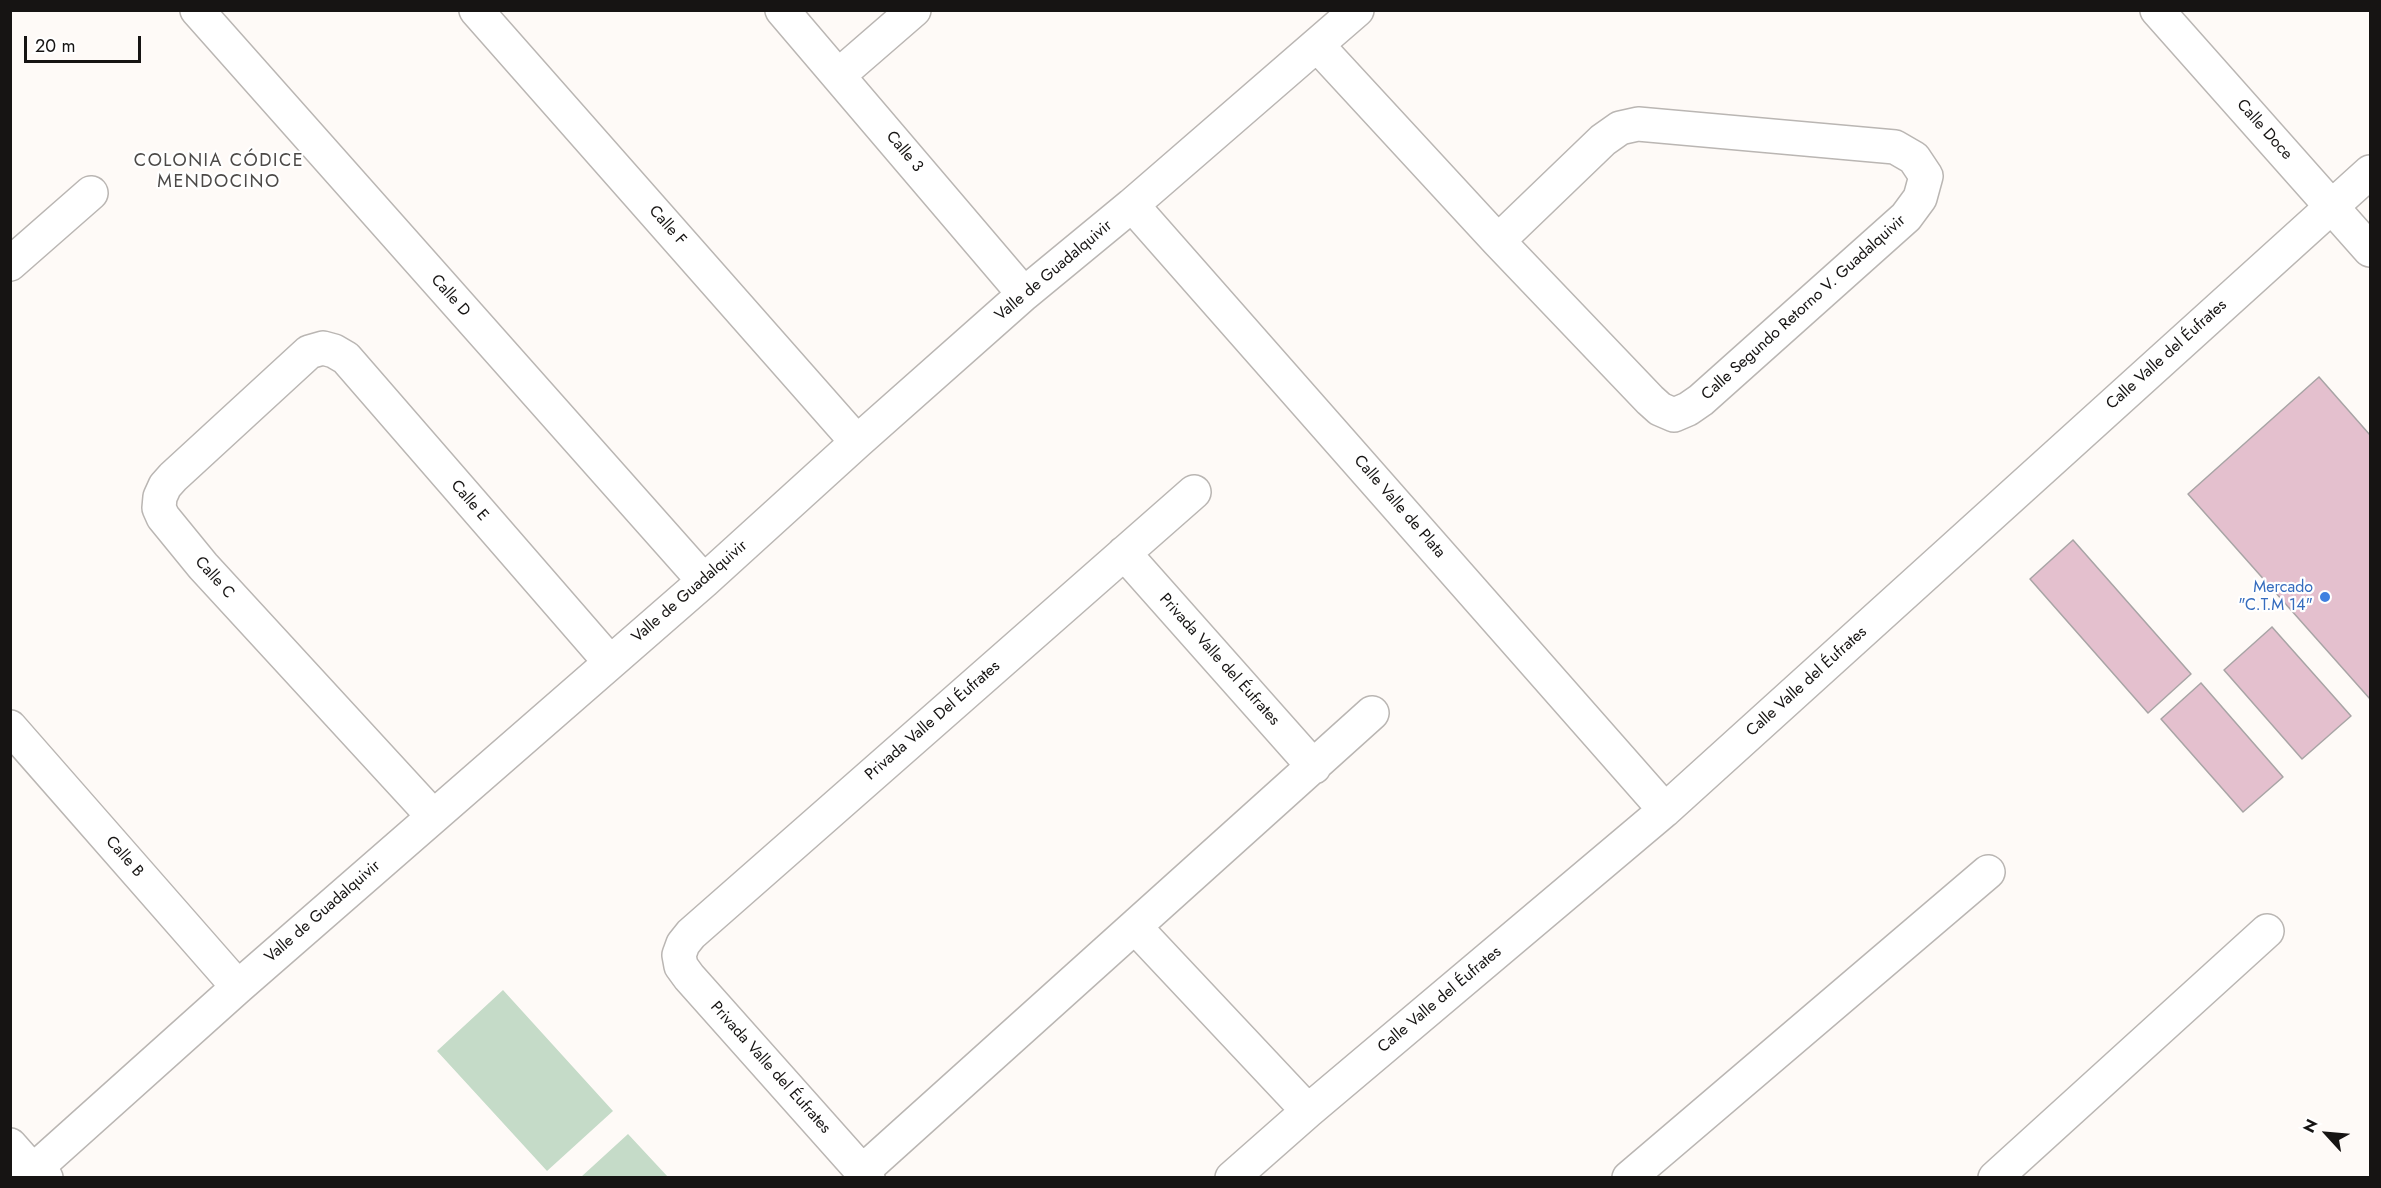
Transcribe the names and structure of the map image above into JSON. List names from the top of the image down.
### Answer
{
  "streets": {
    "street": [
      "Calle Doce",
      "Calle 3",
      "Calle F",
      "Valle de Guadalquivir",
      "Calle D",
      "Calle Segundo Retorno V. Guadalquivir",
      "Calle Valle del Éufrates",
      "Calle E",
      "Calle Valle de Plata",
      "Calle C",
      "Privada Valle del Éufrates",
      "Privada Valle Del Éufrates",
      "Calle B"
    ]
  },
  "crossings": [
    ["Calle Doce", "Calle Valle del Éufrates"],
    ["Calle 3", "Valle de Guadalquivir"],
    ["Calle F", "Valle de Guadalquivir"],
    ["Valle de Guadalquivir", "Calle D"],
    ["Valle de Guadalquivir", "Calle Segundo Retorno V. Guadalquivir"],
    ["Valle de Guadalquivir", "Calle E"],
    ["Valle de Guadalquivir", "Calle Valle de Plata"],
    ["Valle de Guadalquivir", "Calle C"],
    ["Valle de Guadalquivir", "Calle B"],
    ["Calle Valle del Éufrates", "Calle Valle de Plata"],
    ["Calle E", "Calle C"],
    ["Privada Valle del Éufrates", "Privada Valle Del Éufrates"]
  ],
  "districts": ["COLONIA CÓDICE MENDOCINO"],
  "places": ["Mercado \"C.T.M 14\""],
  "scale_bar": "20 m",
  "north": "top left"
}
